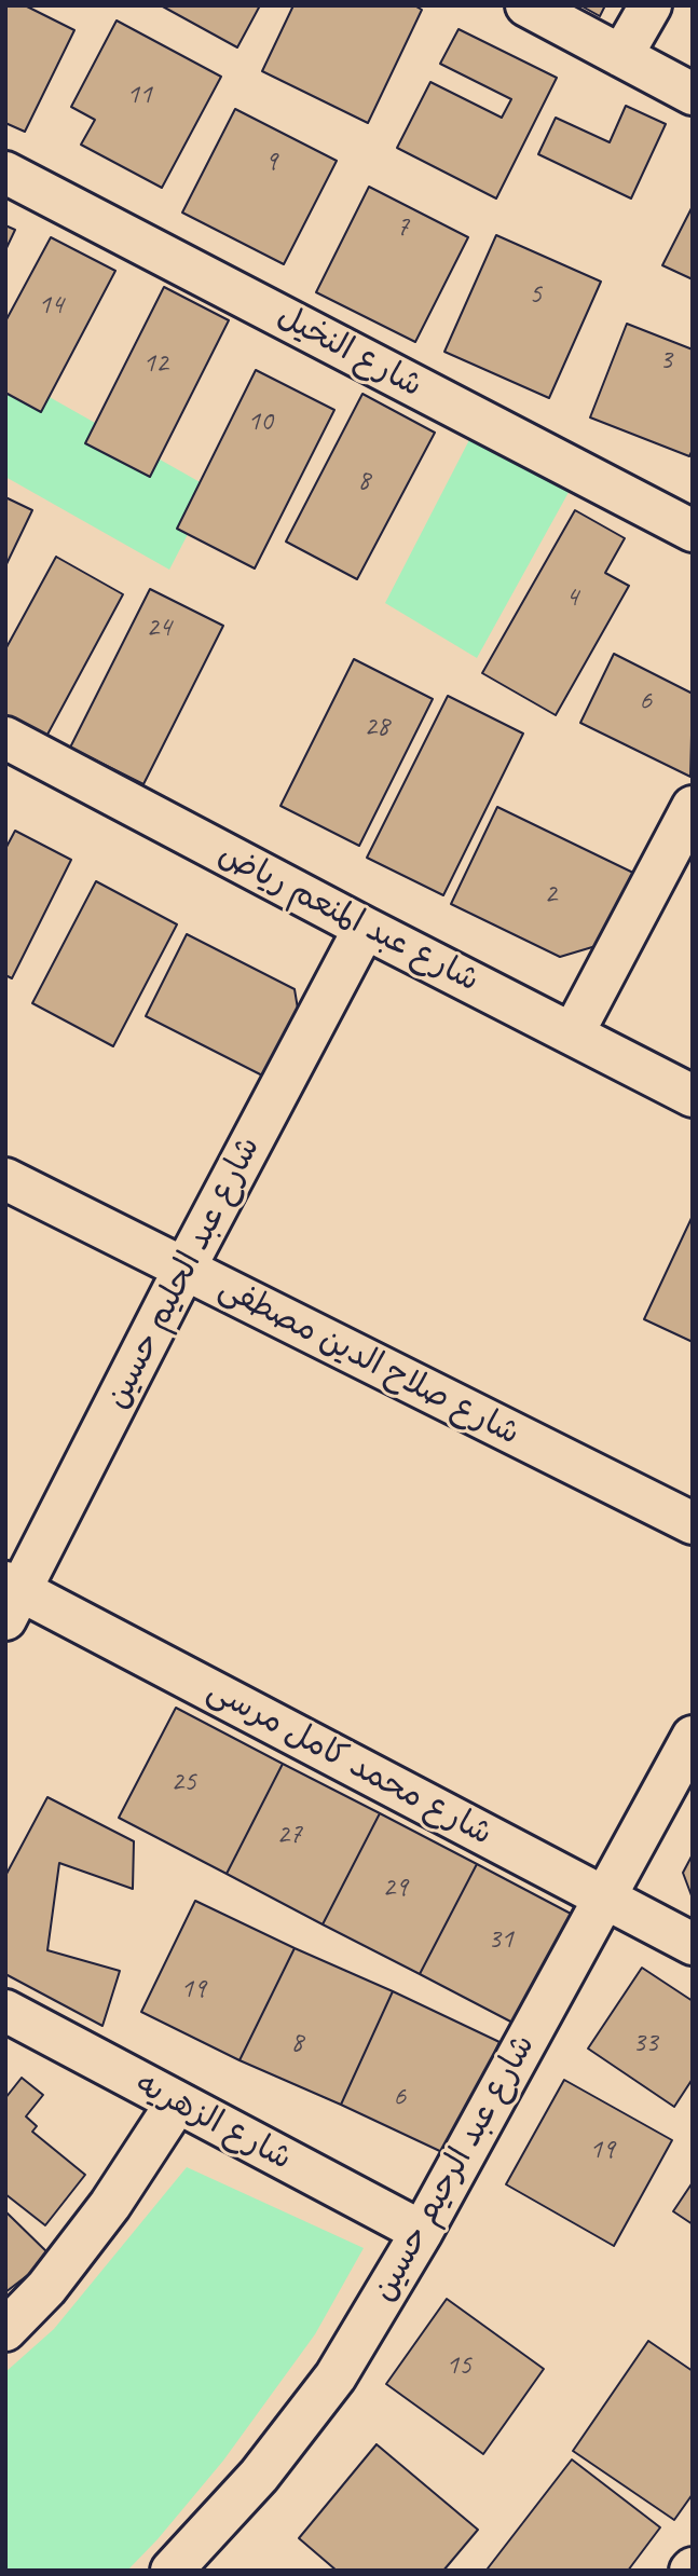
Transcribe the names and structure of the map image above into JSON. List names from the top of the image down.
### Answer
{
  "streets": {
    "street": [
      "شارع النخيل",
      "شارع عبد المنعم رياض",
      "شارع عبد الحليم حسين",
      "شارع صلاح الدين مصطفى",
      "شارع محمد كامل مرسى",
      "شارع الزهريه",
      "شارع عبد الرحيم حسين"
    ]
  },
  "crossings": [
    ["شارع عبد المنعم رياض", "شارع عبد الحليم حسين"],
    ["شارع عبد الحليم حسين", "شارع صلاح الدين مصطفى"],
    ["شارع عبد الحليم حسين", "شارع محمد كامل مرسى"],
    ["شارع محمد كامل مرسى", "شارع عبد الرحيم حسين"],
    ["شارع الزهريه", "شارع عبد الرحيم حسين"]
  ],
  "house_numbers": [
    "11",
    "9",
    "7",
    "5",
    "14",
    "3",
    "12",
    "10",
    "8",
    "4",
    "24",
    "6",
    "28",
    "2",
    "25",
    "27",
    "29",
    "31",
    "19",
    "8",
    "33",
    "6",
    "19",
    "15"
  ]
}
